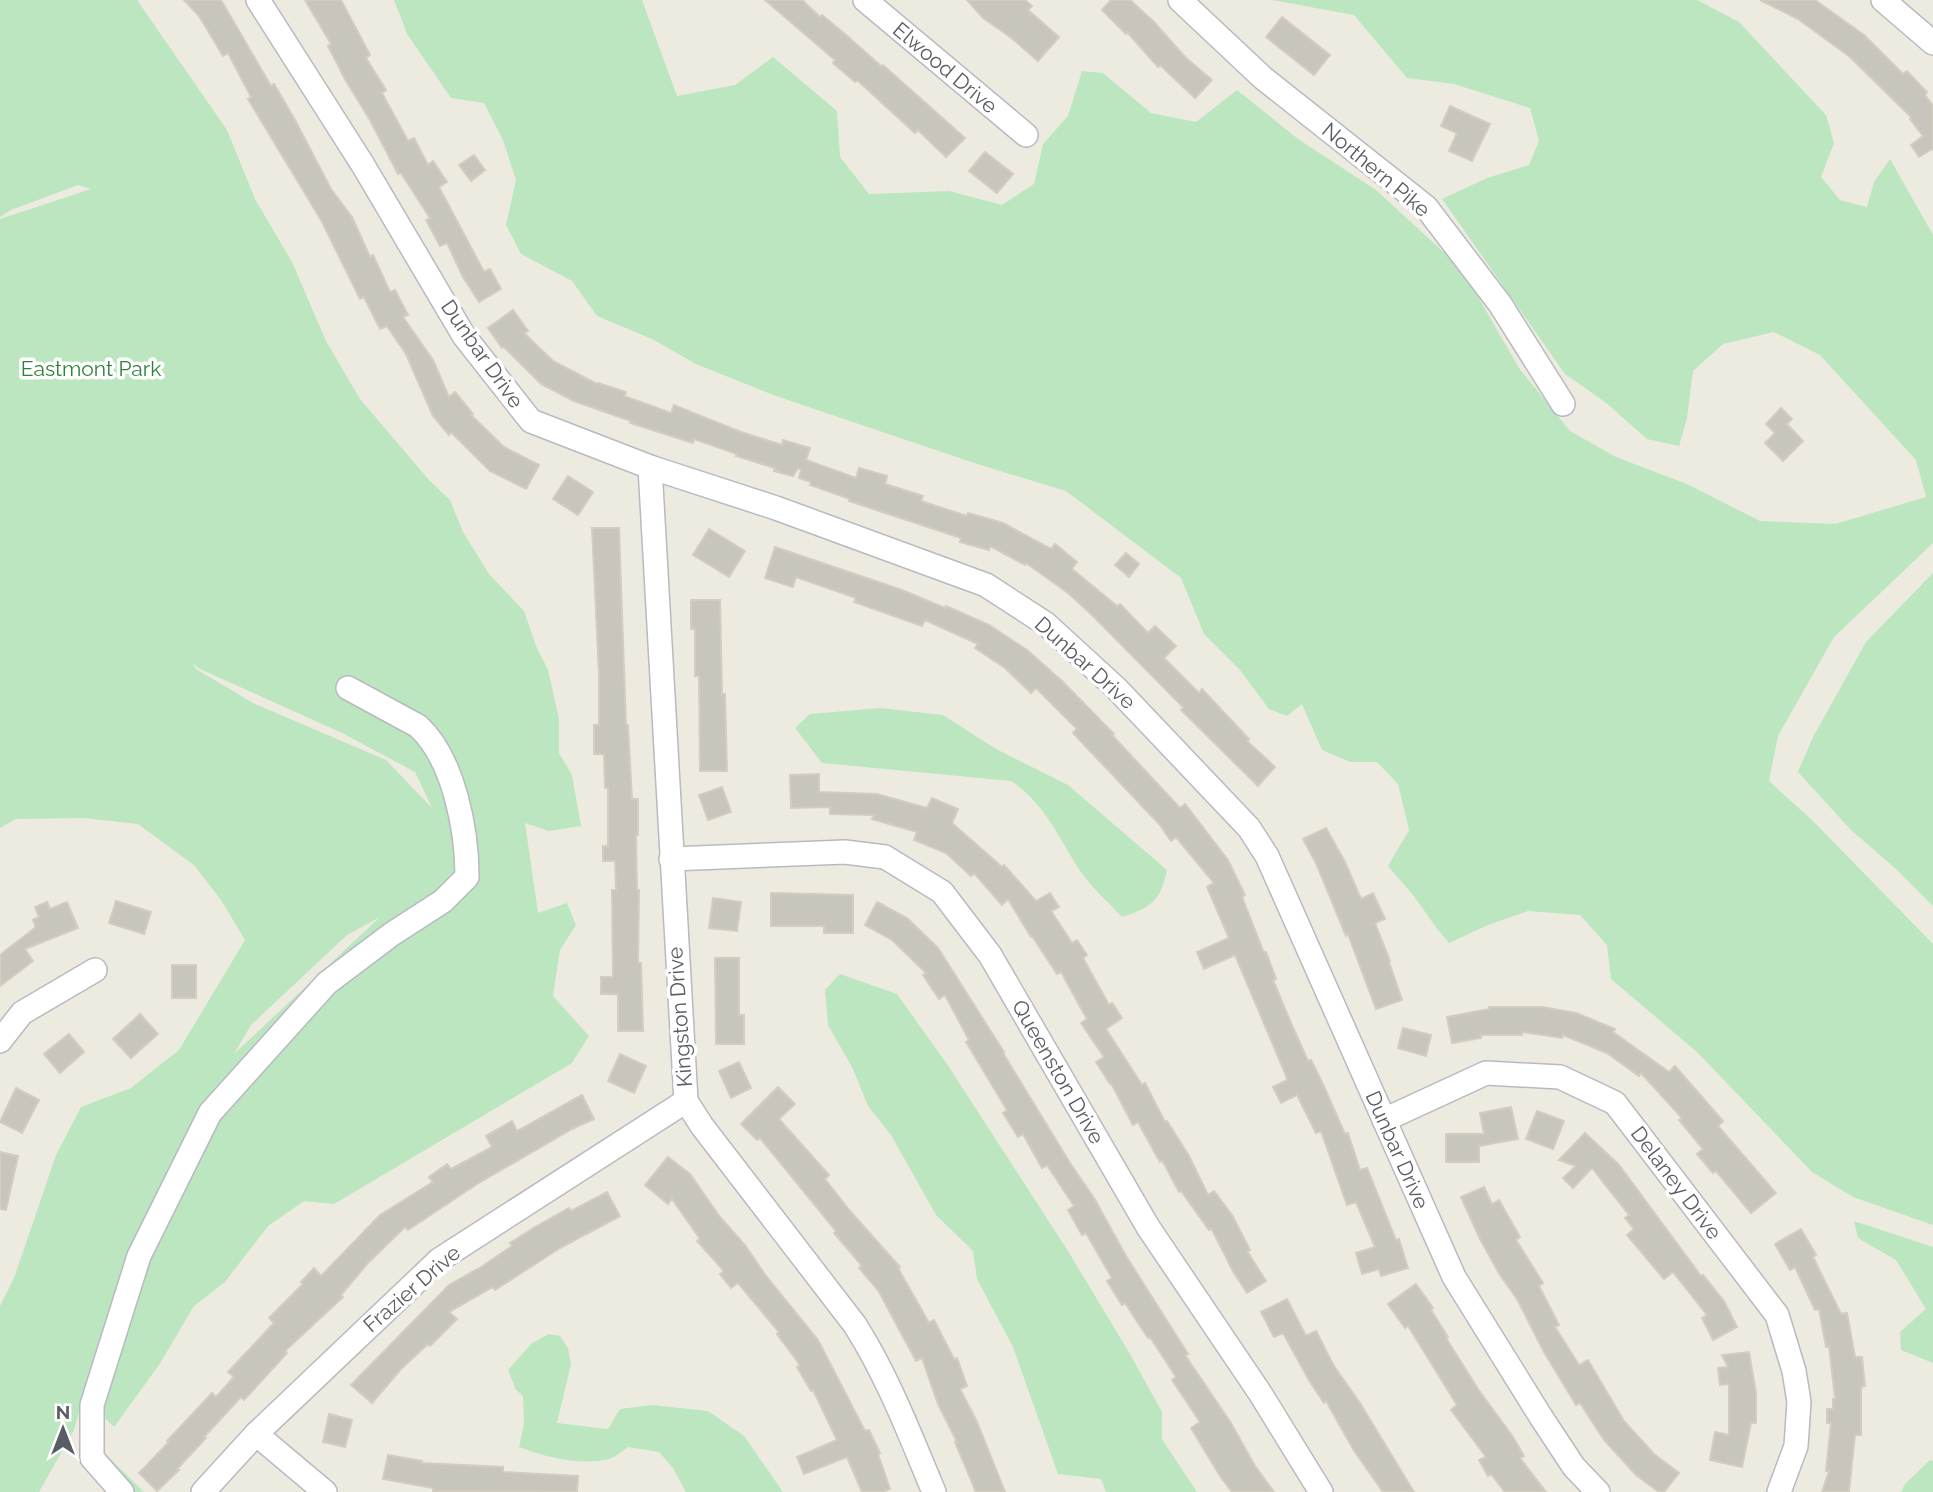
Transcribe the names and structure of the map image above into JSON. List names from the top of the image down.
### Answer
{
  "streets": {
    "street": [
      "Elwood Drive",
      "Northern Pike",
      "Dunbar Drive",
      "Kingston Drive",
      "Queenston Drive",
      "Delaney Drive",
      "Frazier Drive"
    ]
  },
  "crossings": [
    ["Dunbar Drive", "Kingston Drive"],
    ["Dunbar Drive", "Delaney Drive"],
    ["Kingston Drive", "Queenston Drive"],
    ["Kingston Drive", "Frazier Drive"]
  ],
  "parks": ["Eastmont Park"],
  "north": "top"
}
